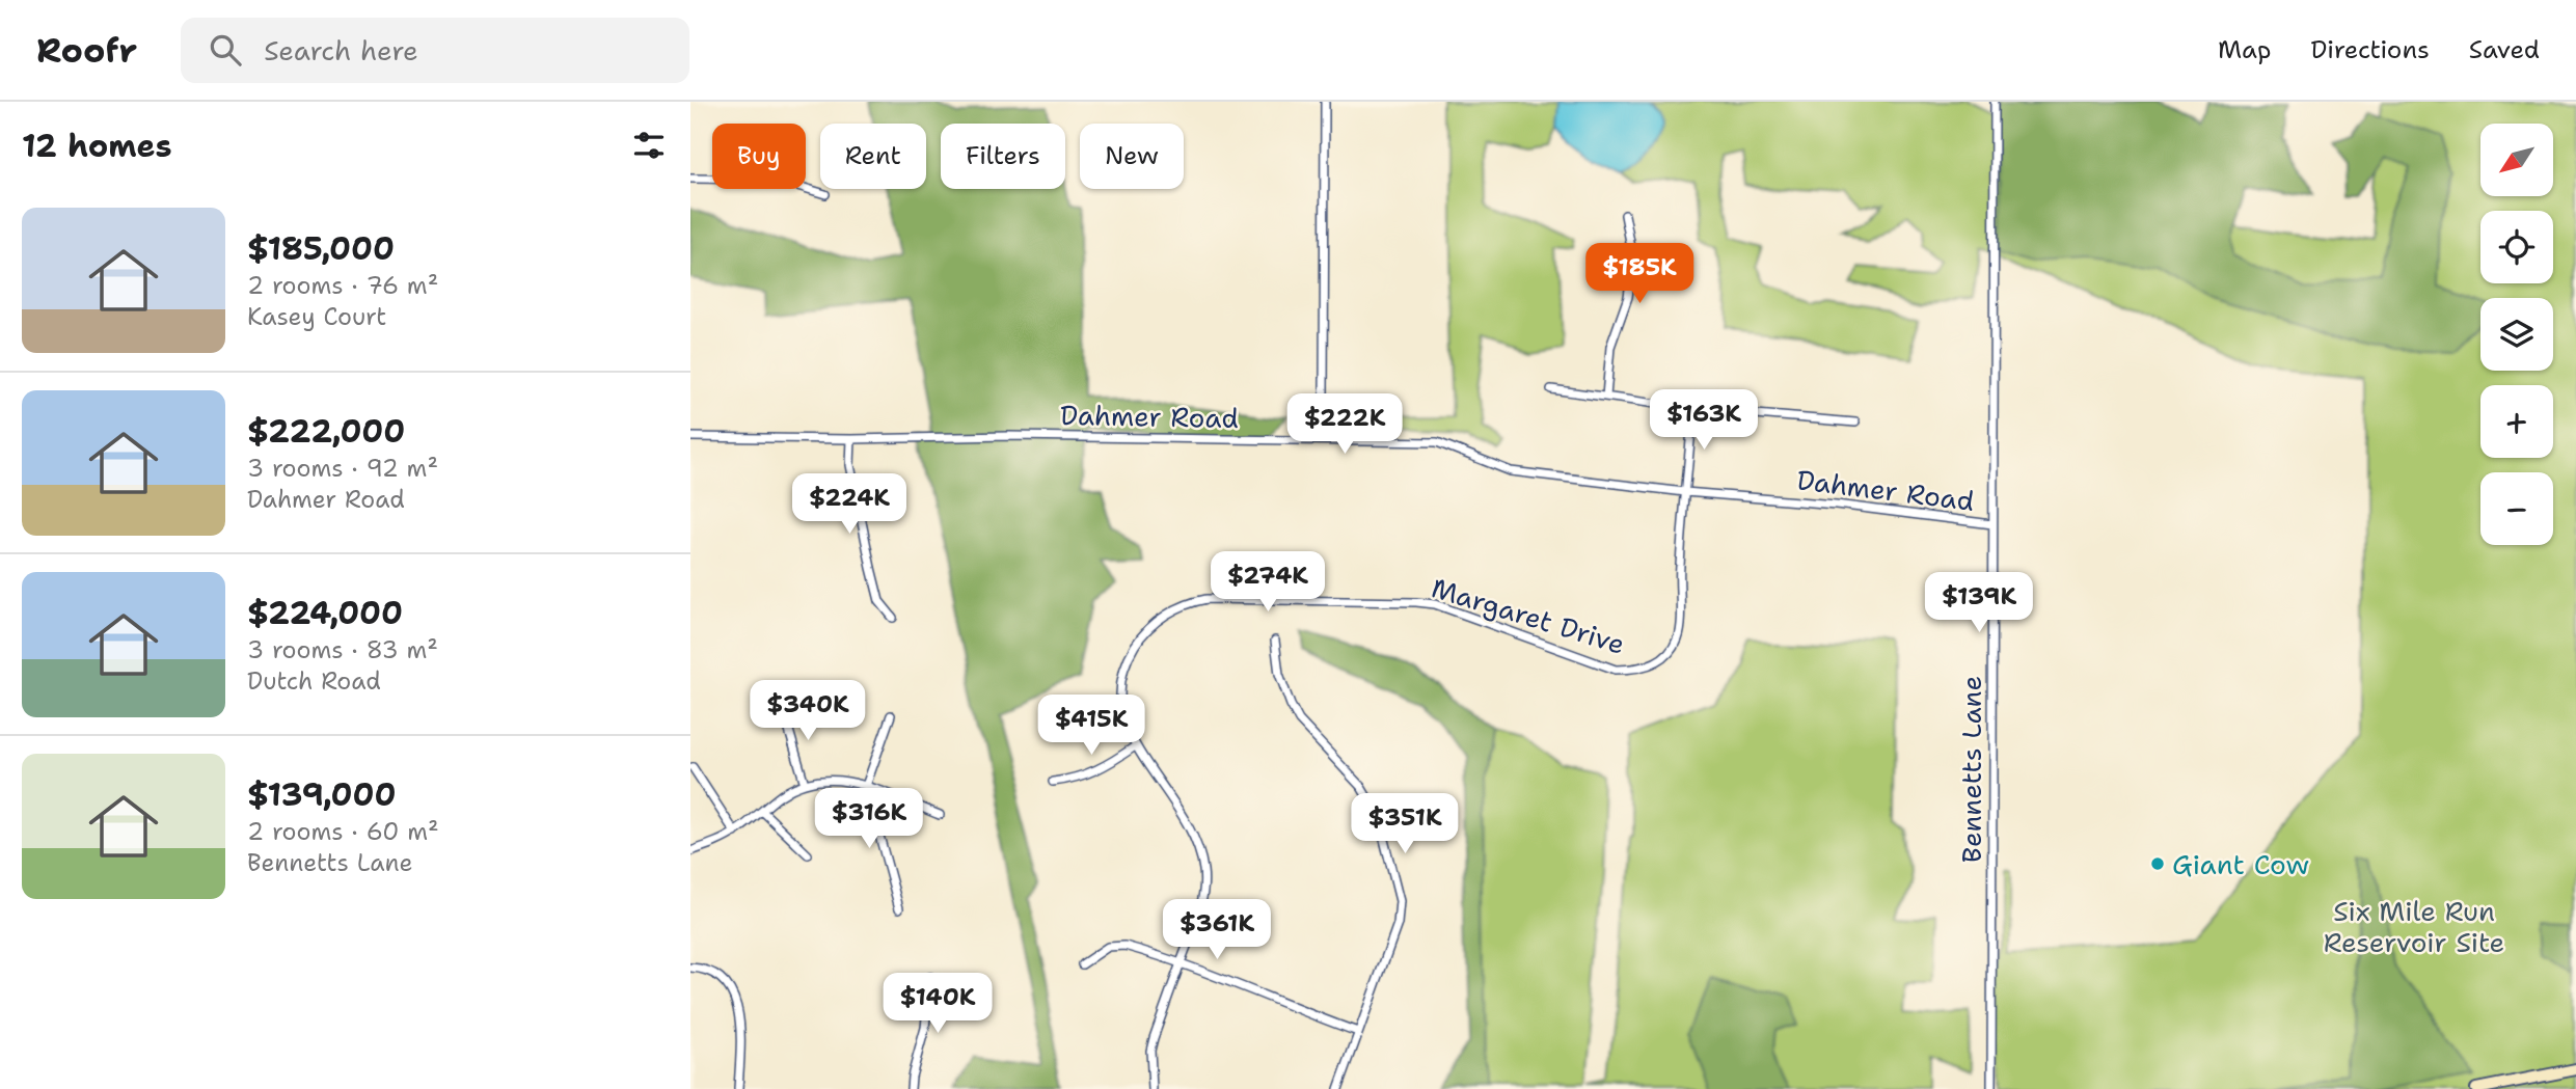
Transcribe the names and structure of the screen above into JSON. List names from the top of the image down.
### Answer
{
  "streets": {
    "street": ["Dahmer Road", "Margaret Drive", "Bennetts Lane"]
  },
  "crossings": [
    ["Dahmer Road", "Margaret Drive"],
    ["Dahmer Road", "Bennetts Lane"]
  ],
  "parks": ["Six Mile Run Reservoir Site"],
  "places": ["Giant Cow"],
  "north": "bottom left",
  "page": {
    "header": "Roofr",
    "search": "Search here",
    "nav": ["Map", "Directions", "Saved"],
    "heading": "12 homes",
    "map_buttons": ["+", "−"],
    "chip": [
      "Buy",
      "Rent",
      "Filters",
      "New"
    ],
    "list": [
      {
        "name": "$185,000",
        "note": "2 rooms · 76 m² · Kasey Court"
      },
      {
        "name": "$222,000",
        "note": "3 rooms · 92 m² · Dahmer Road"
      },
      {
        "name": "$224,000",
        "note": "3 rooms · 83 m² · Dutch Road"
      },
      {
        "name": "$139,000",
        "note": "2 rooms · 60 m² · Bennetts Lane"
      }
    ],
    "price": [
      "$185K",
      "$163K",
      "$222K",
      "$224K",
      "$274K",
      "$139K",
      "$340K",
      "$415K",
      "$316K",
      "$351K",
      "$361K",
      "$140K"
    ]
  }
}
